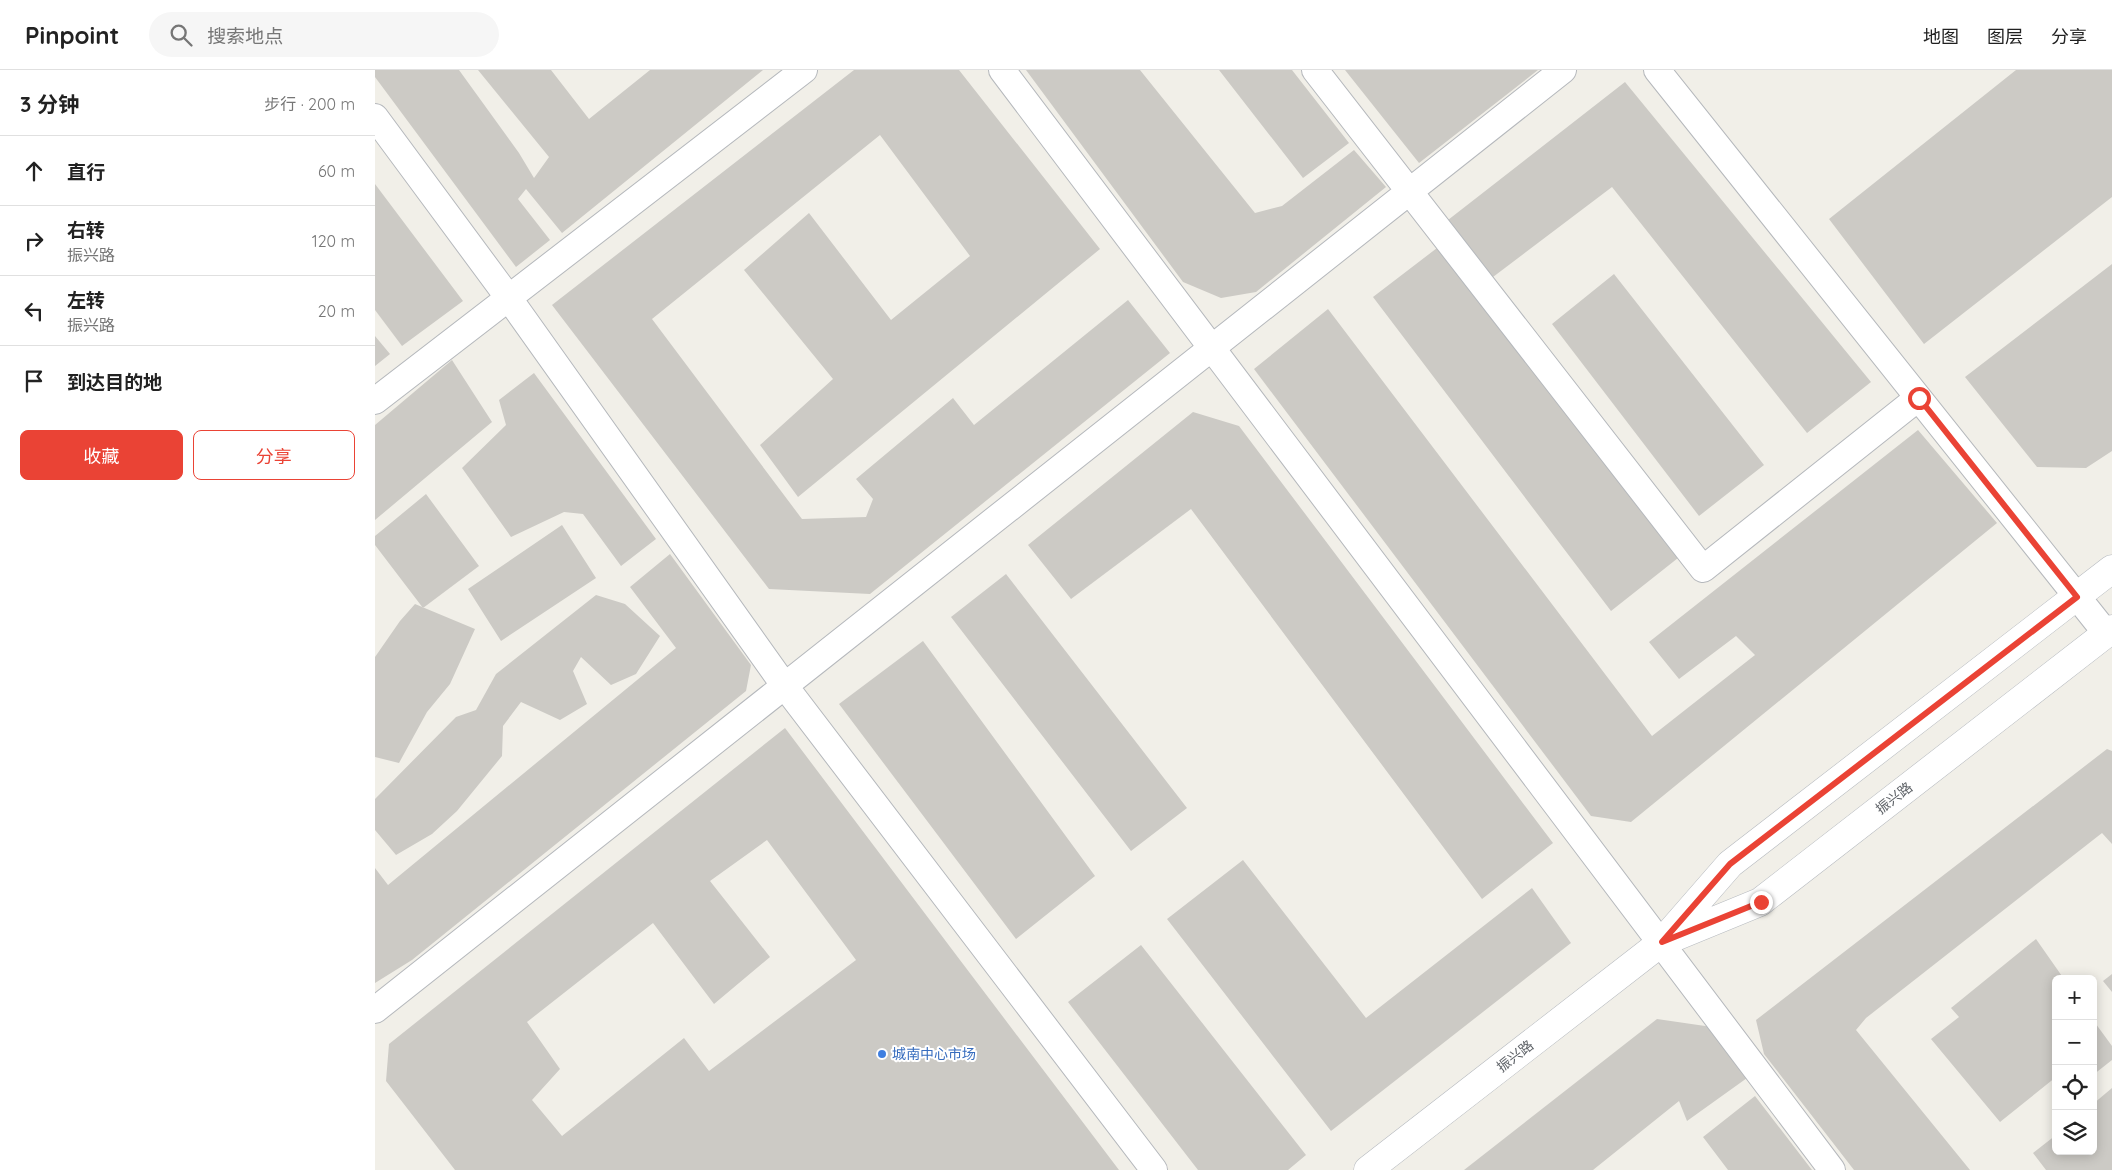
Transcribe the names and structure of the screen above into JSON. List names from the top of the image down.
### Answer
{
  "streets": {
    "main road": ["振兴路"]
  },
  "places": ["城南中心市场"],
  "page": {
    "header": "Pinpoint",
    "search": "搜索地点",
    "nav": ["地图", "图层", "分享"],
    "heading": ["3 分钟", "步行 · 200 m"],
    "list": [
      ["直行", "60 m"],
      ["右转", "振兴路", "120 m"],
      ["左转", "振兴路", "20 m"],
      "到达目的地"
    ],
    "buttons": ["收藏", "分享"],
    "map_buttons": ["+", "−"]
  }
}
